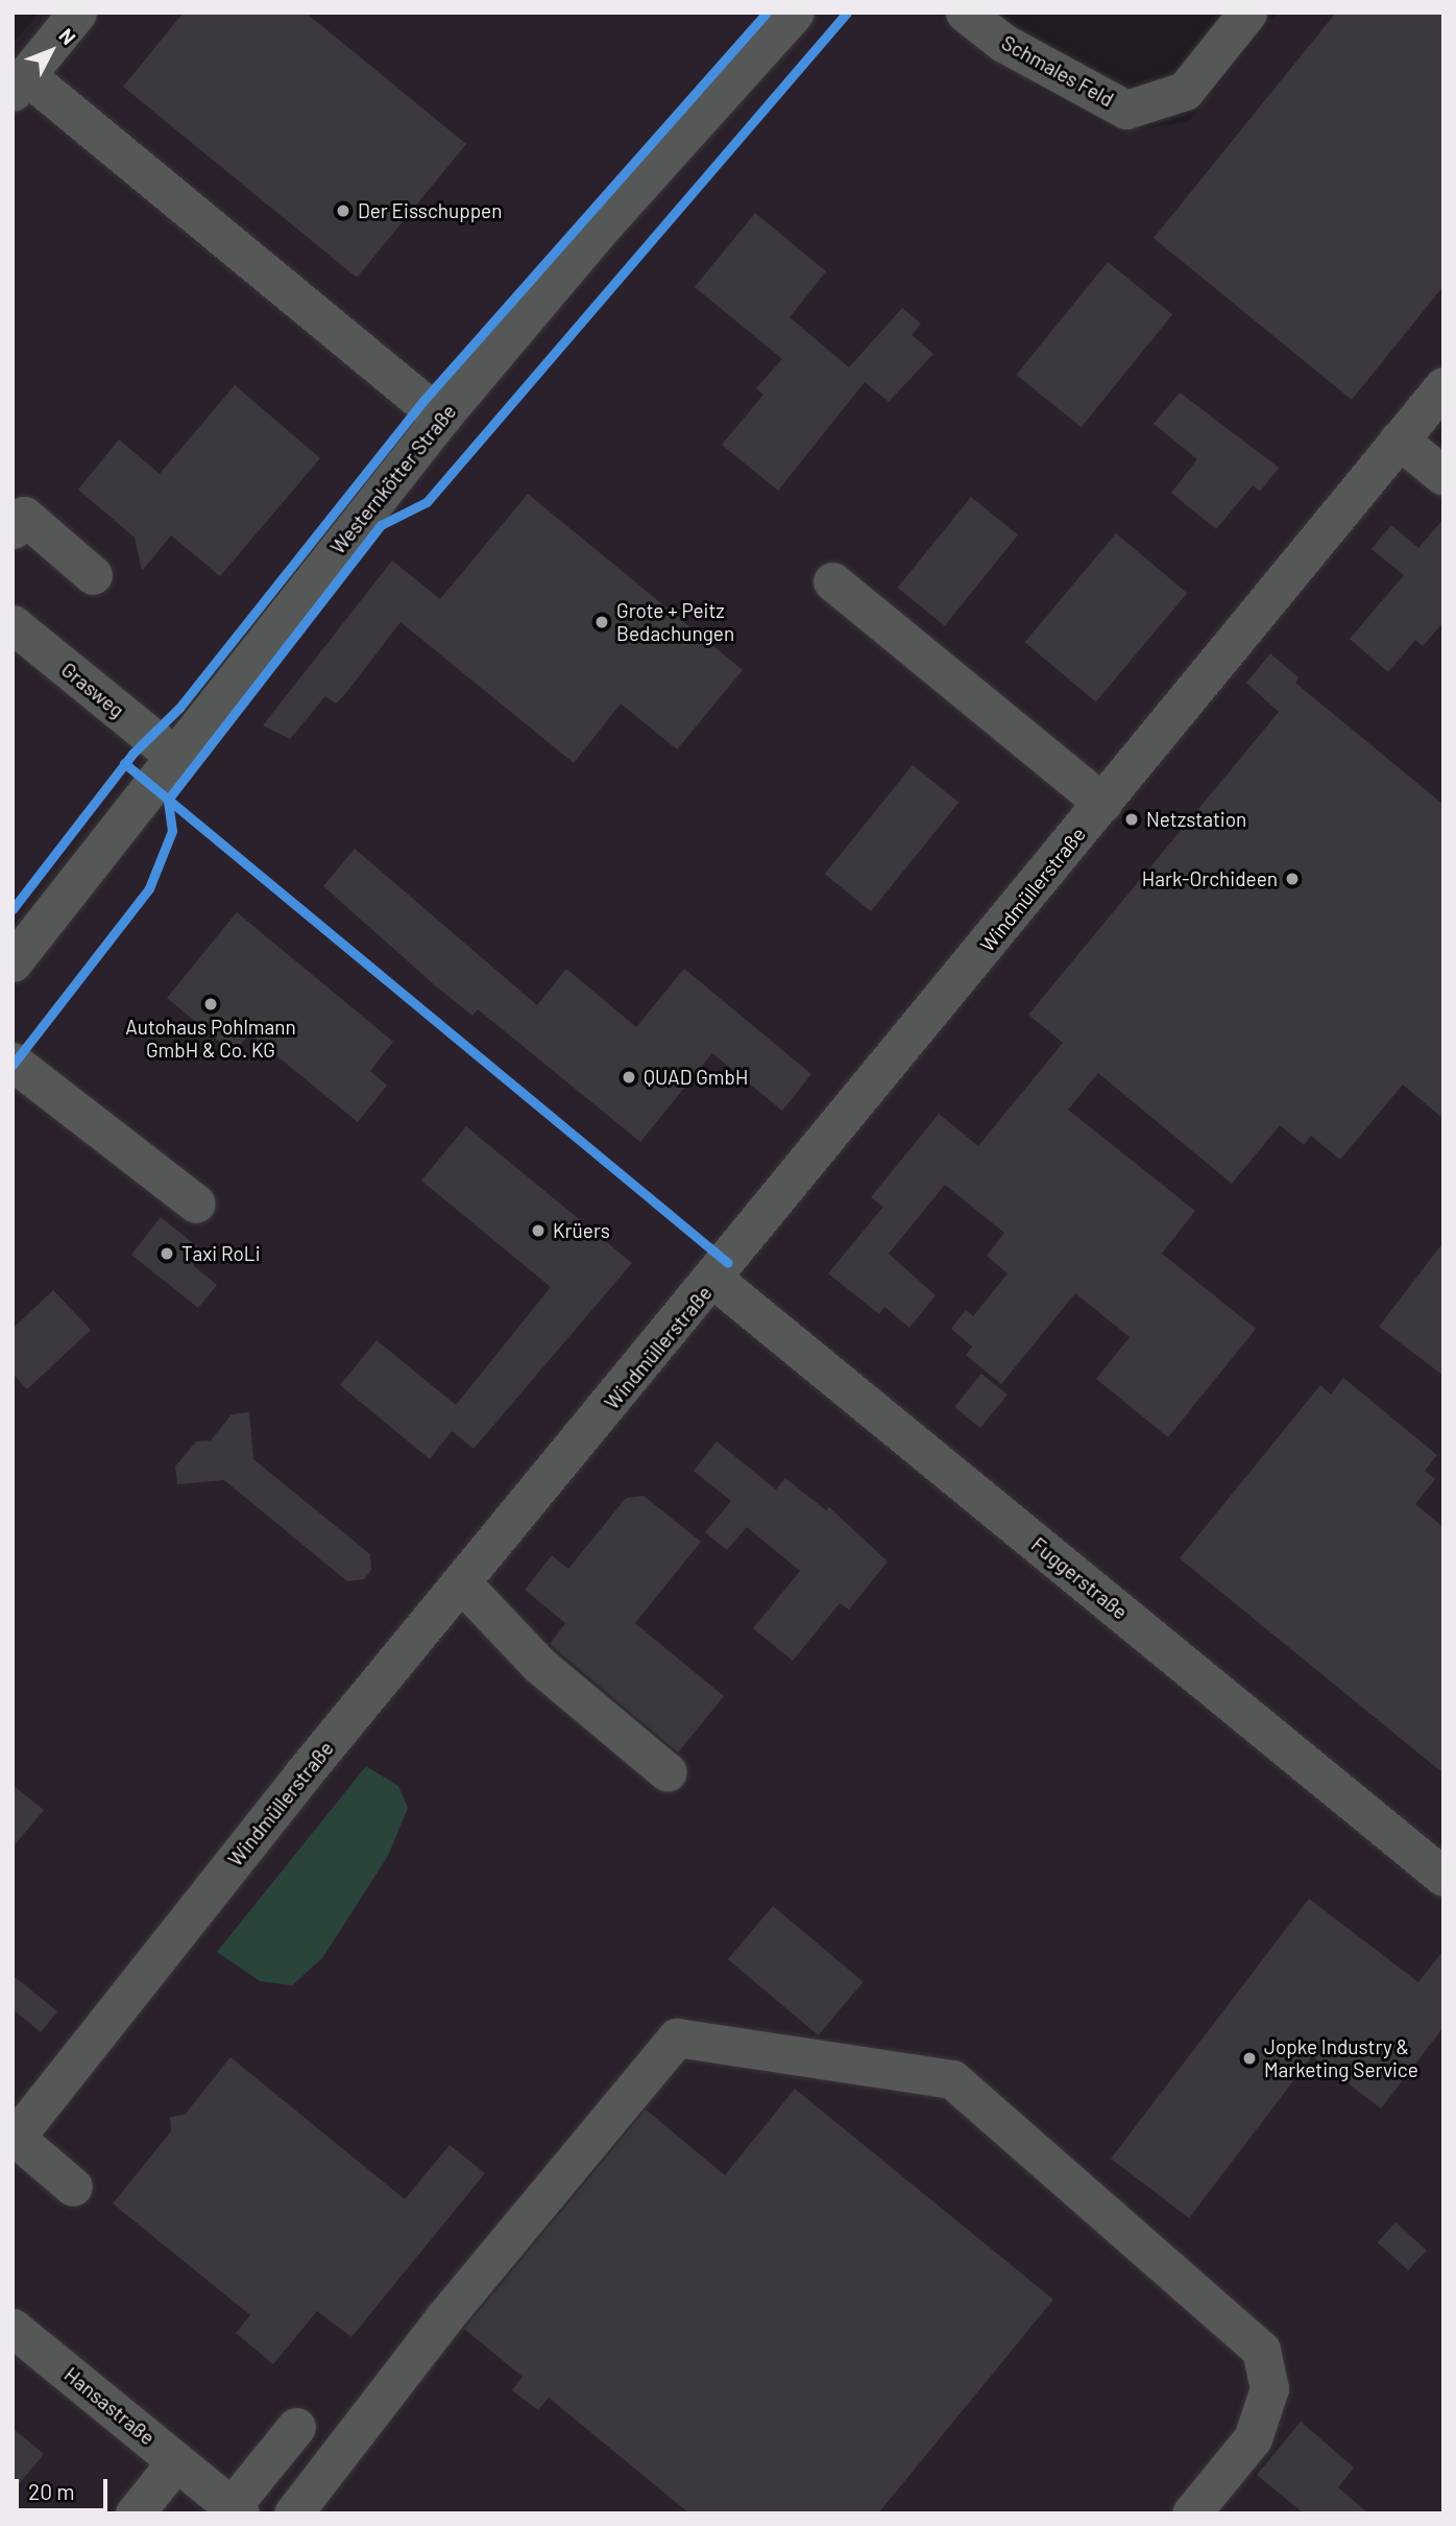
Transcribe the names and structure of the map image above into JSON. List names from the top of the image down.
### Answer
{
  "streets": {
    "street": [
      "Schmales Feld",
      "Westernkötter Straße",
      "Grasweg",
      "Windmüllerstraße",
      "Fuggerstraße",
      "Hansastraße"
    ]
  },
  "crossings": [
    ["Westernkötter Straße", "Grasweg"],
    ["Windmüllerstraße", "Fuggerstraße"]
  ],
  "places": [
    "Der Eisschuppen",
    "Grote + Peitz Bedachungen",
    "Netzstation",
    "Hark-Orchideen",
    "Autohaus Pohlmann GmbH & Co. KG",
    "QUAD GmbH",
    "Krüers",
    "Taxi RoLi",
    "Jopke Industry & Marketing Service"
  ],
  "scale_bar": "20 m",
  "north": "top right"
}
